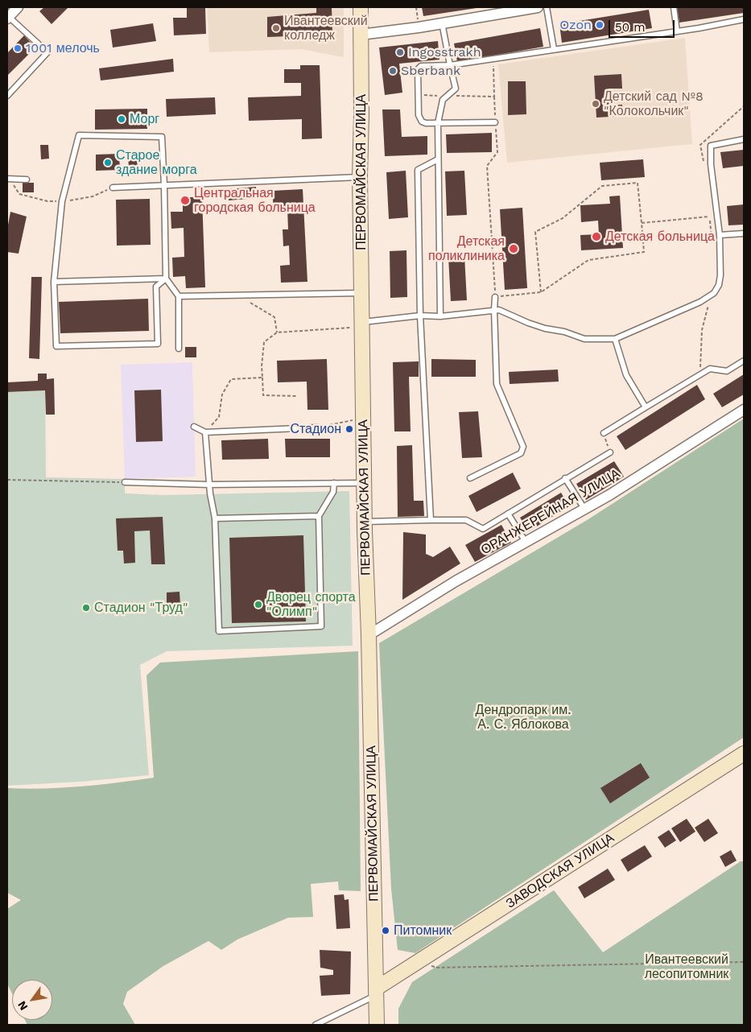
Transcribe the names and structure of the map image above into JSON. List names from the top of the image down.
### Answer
{
  "streets": {
    "main road": ["ПЕРВОМАЙСКАЯ УЛИЦА", "ЗАВОДСКАЯ УЛИЦА"],
    "street": ["ОРАНЖЕРЕЙНАЯ УЛИЦА"]
  },
  "crossings": [
    ["ПЕРВОМАЙСКАЯ УЛИЦА", "ОРАНЖЕРЕЙНАЯ УЛИЦА"],
    ["ПЕРВОМАЙСКАЯ УЛИЦА", "ЗАВОДСКАЯ УЛИЦА"]
  ],
  "parks": ["Дендропарк им. А. С. Яблокова", "Ивантеевский лесопитомник"],
  "places": [
    "Ozon",
    "Ивантеевский колледж",
    "1001 мелочь",
    "Ingosstrakh",
    "Sberbank",
    "Детский сад №8 \"Колокольчик\"",
    "Морг",
    "Старое здание морга",
    "Центральная городская больница",
    "Детская больница",
    "Детская поликлиника",
    "Стадион",
    "Дворец спорта \"Олимп\"",
    "Стадион \"Труд\"",
    "Питомник"
  ],
  "scale_bar": "50 m",
  "north": "bottom left"
}
